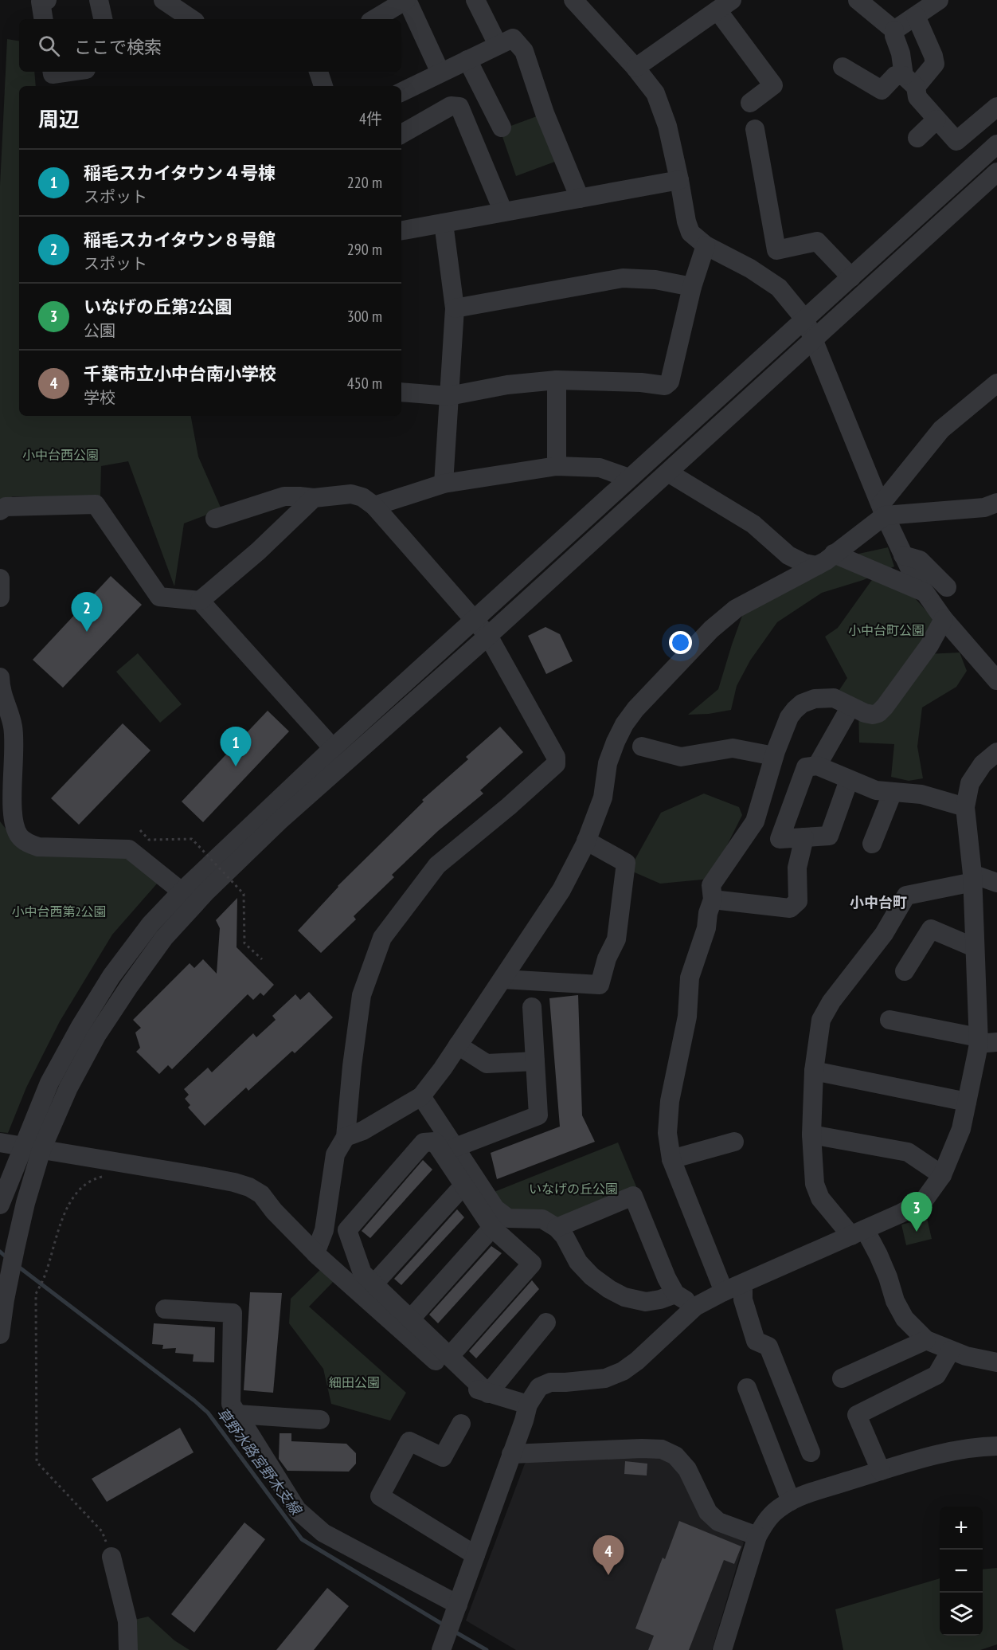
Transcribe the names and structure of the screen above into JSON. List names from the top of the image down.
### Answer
{
  "districts": ["小中台町"],
  "water": ["草野水路宮野木支線"],
  "parks": [
    "小中台西公園",
    "小中台町公園",
    "小中台西第2公園",
    "いなげの丘公園",
    "細田公園"
  ],
  "page": {
    "search": "ここで検索",
    "heading": ["周辺", "4件"],
    "list": [
      {
        "mark": "1",
        "name": "稲毛スカイタウン４号棟",
        "note": "スポット",
        "value": "220 m"
      },
      {
        "mark": "2",
        "name": "稲毛スカイタウン８号館",
        "note": "スポット",
        "value": "290 m"
      },
      {
        "mark": "3",
        "name": "いなげの丘第2公園",
        "note": "公園",
        "value": "300 m"
      },
      {
        "mark": "4",
        "name": "千葉市立小中台南小学校",
        "note": "学校",
        "value": "450 m"
      }
    ],
    "pins": [
      "2",
      "1",
      "3",
      "4"
    ],
    "map_buttons": ["+", "−"]
  }
}
